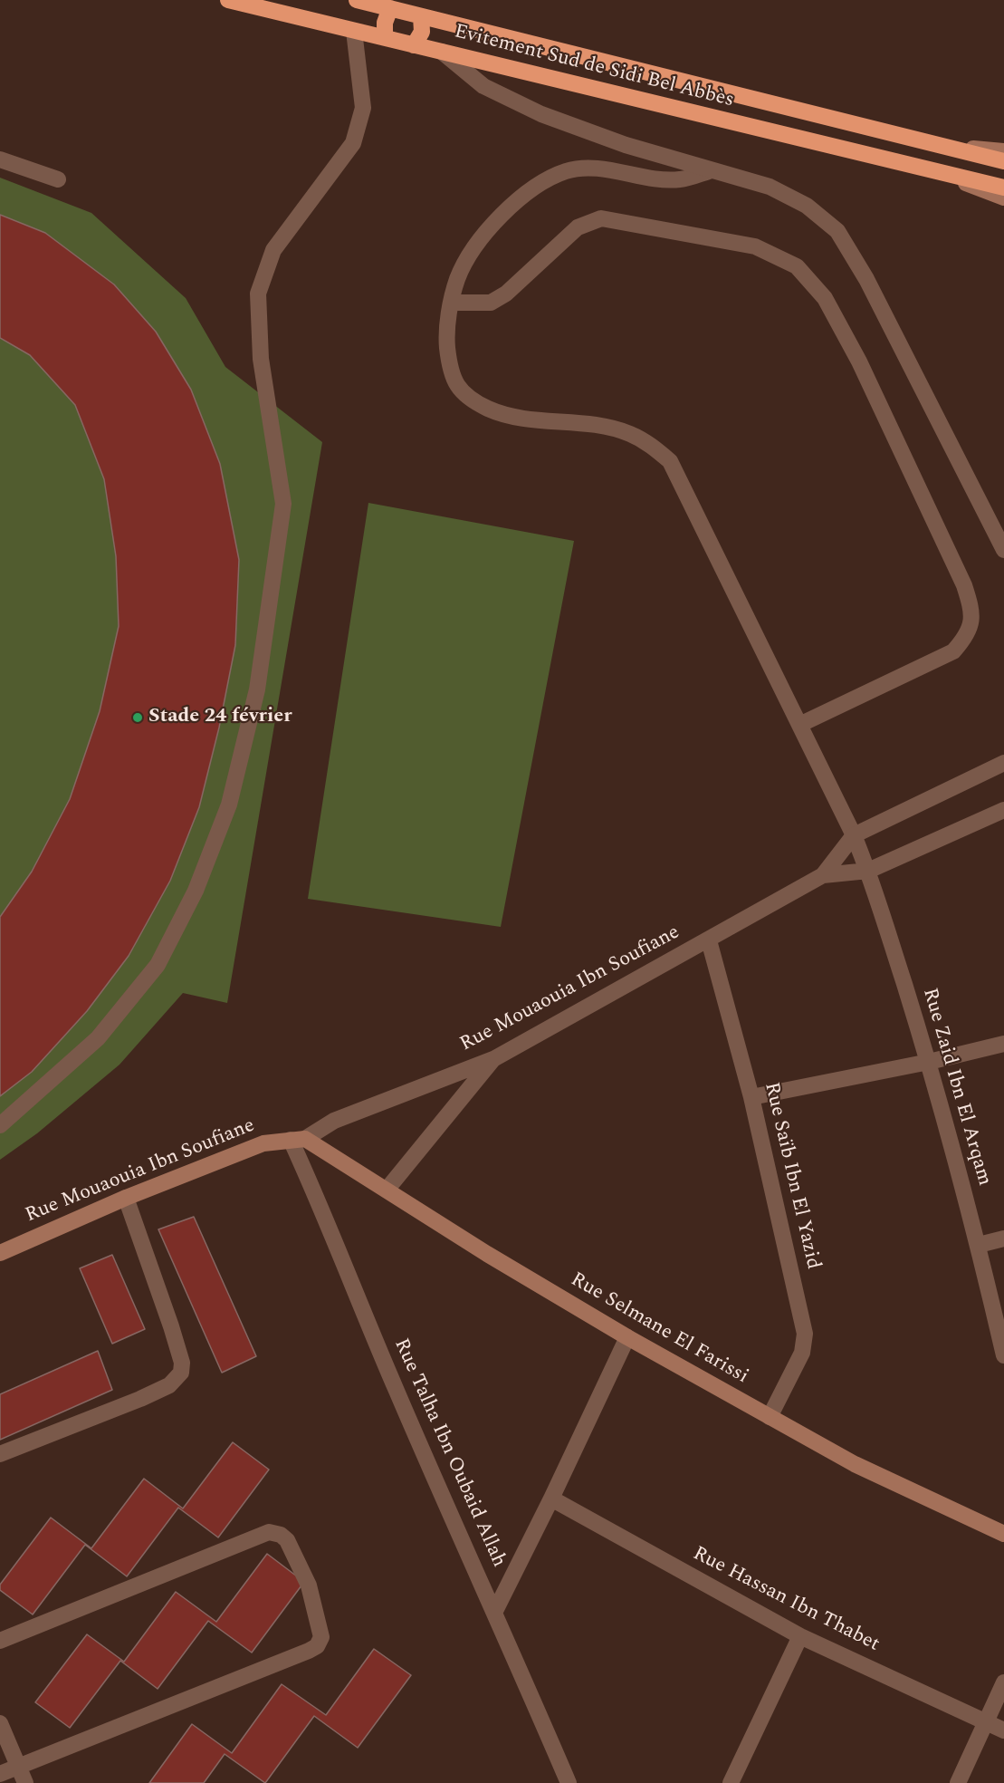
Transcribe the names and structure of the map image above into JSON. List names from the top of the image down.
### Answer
{
  "streets": {
    "highway": ["Evitement Sud de Sidi Bel Abbès"],
    "street": [
      "Rue Mouaouia Ibn Soufiane",
      "Rue Zaid Ibn El Arqam",
      "Rue Saïb Ibn El Yazid",
      "Rue Selmane El Farissi",
      "Rue Talha Ibn Oubaid Allah",
      "Rue Hassan Ibn Thabet"
    ]
  },
  "crossings": [
    ["Rue Mouaouia Ibn Soufiane", "Rue Zaid Ibn El Arqam"],
    ["Rue Mouaouia Ibn Soufiane", "Rue Saïb Ibn El Yazid"],
    ["Rue Mouaouia Ibn Soufiane", "Rue Selmane El Farissi"],
    ["Rue Mouaouia Ibn Soufiane", "Rue Talha Ibn Oubaid Allah"],
    ["Rue Saïb Ibn El Yazid", "Rue Selmane El Farissi"],
    ["Rue Selmane El Farissi", "Rue Talha Ibn Oubaid Allah"]
  ],
  "places": ["Stade 24 février"]
}
